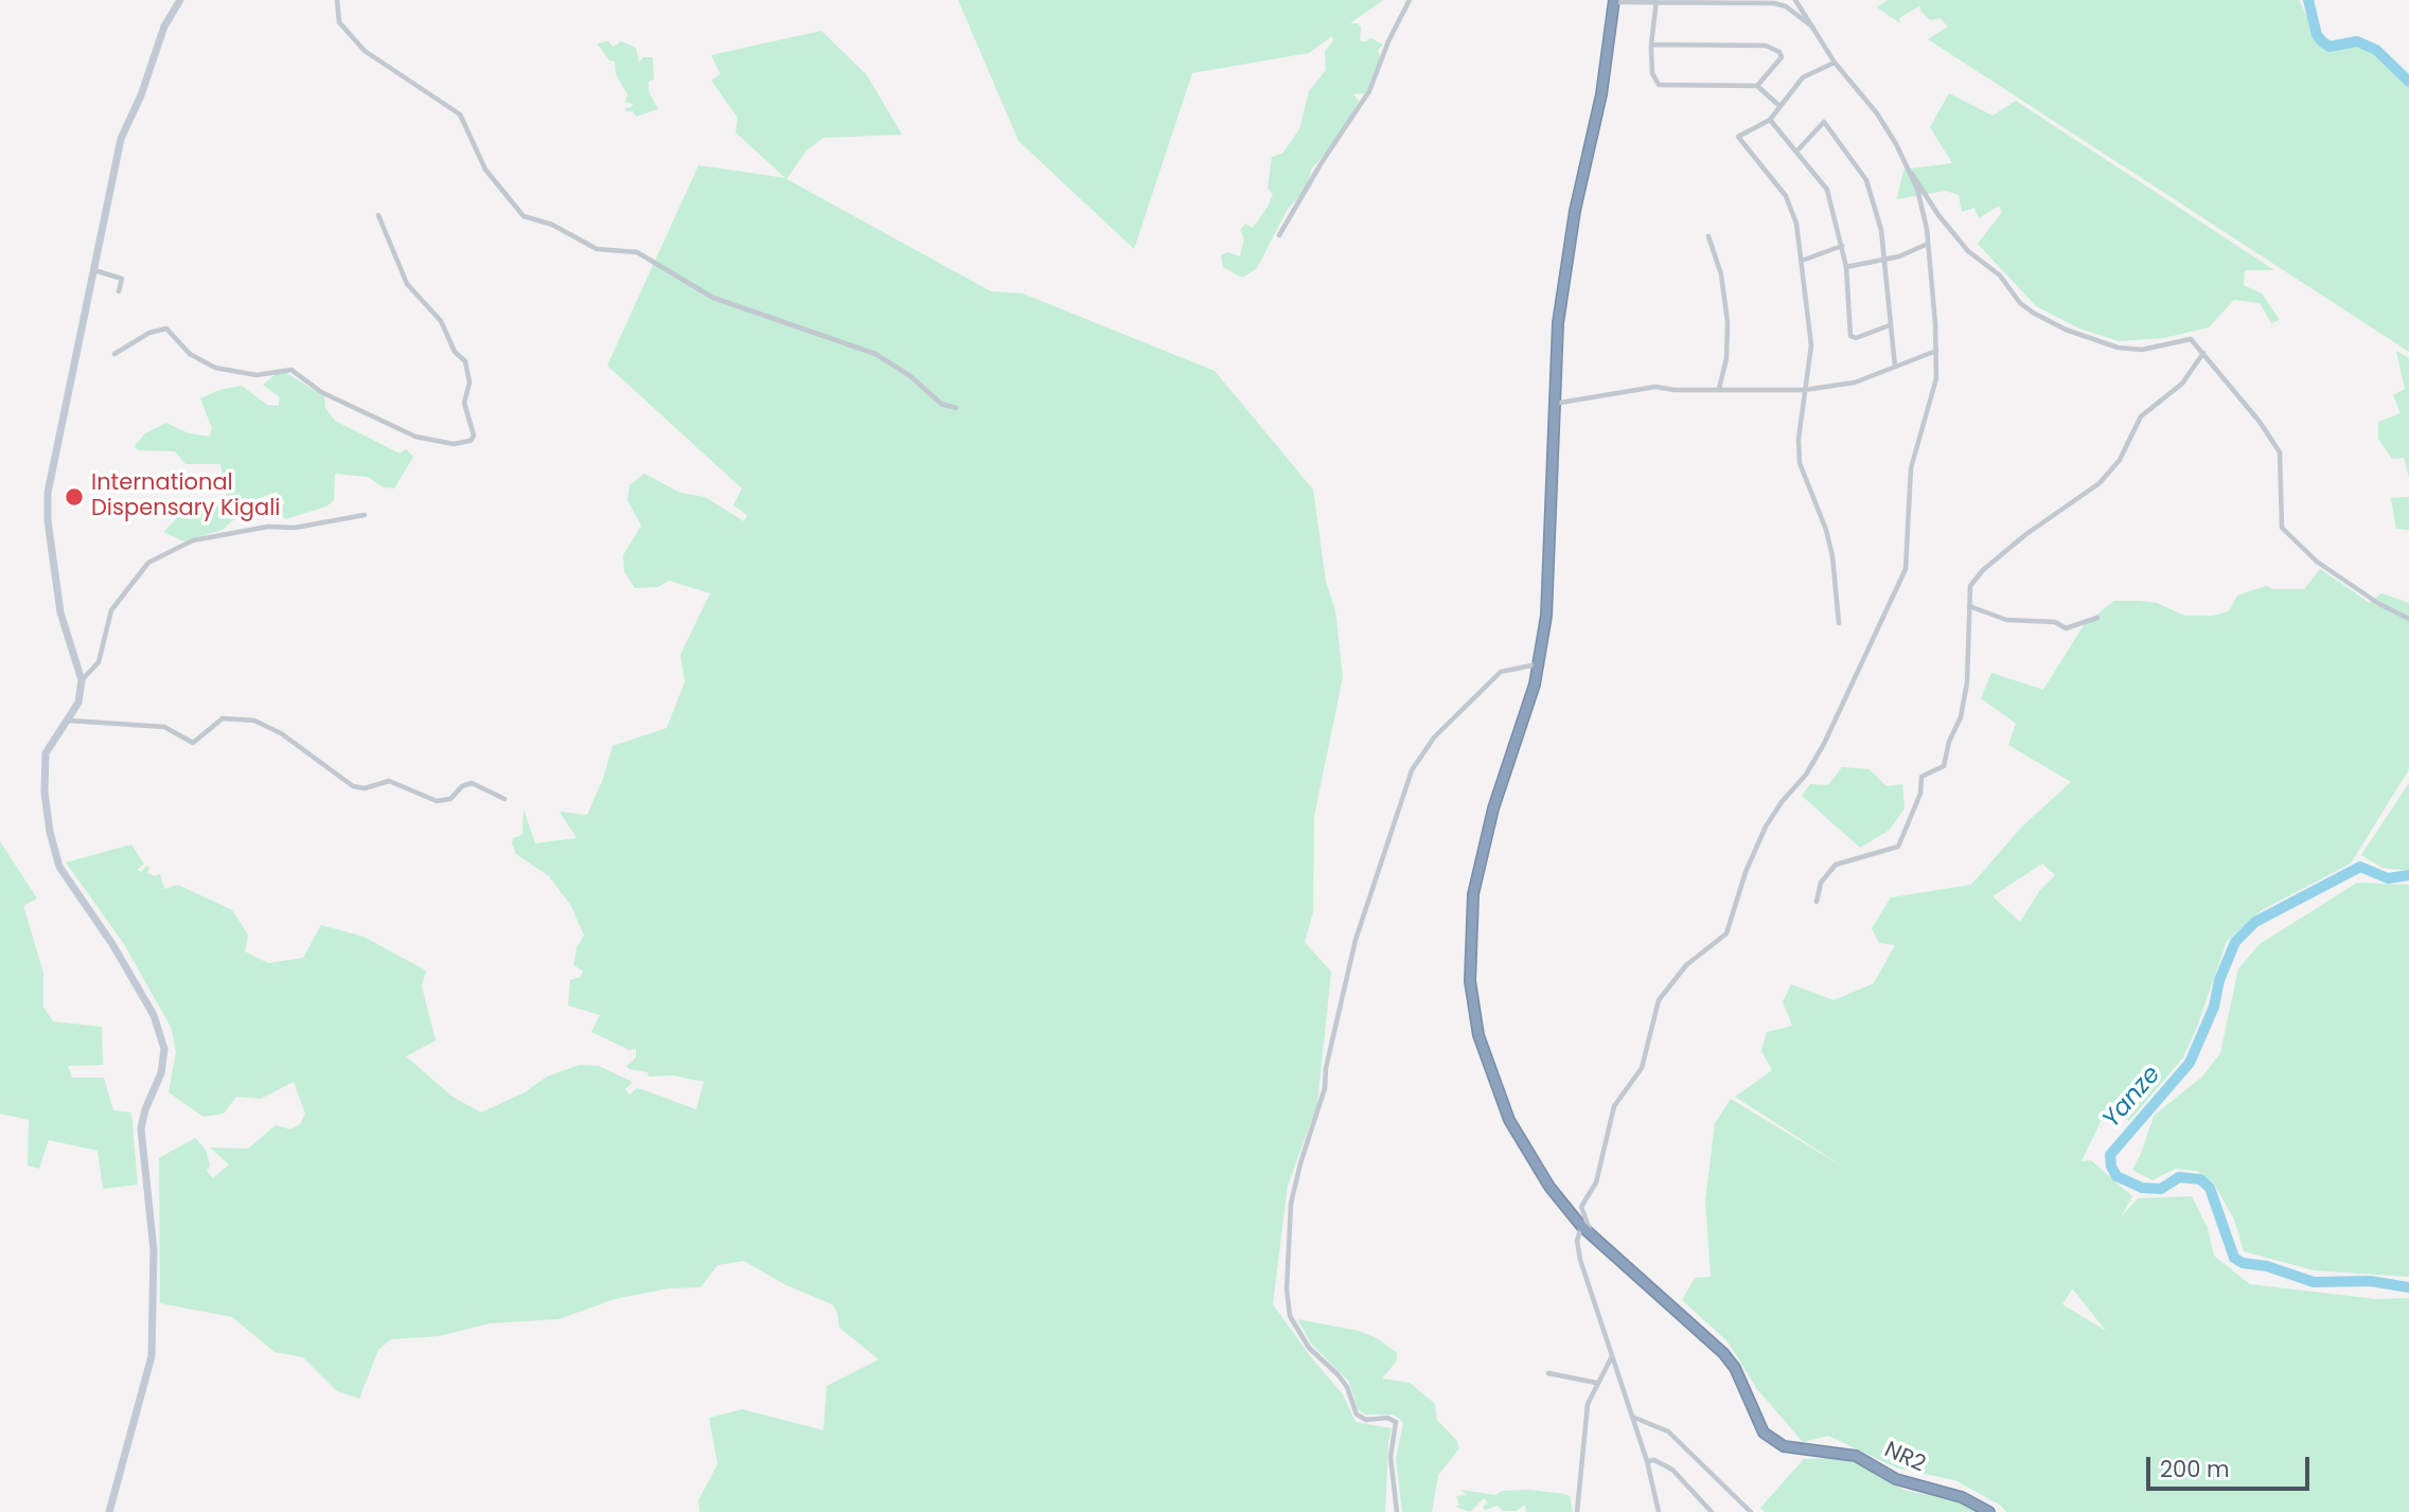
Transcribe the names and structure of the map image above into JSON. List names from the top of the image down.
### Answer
{
  "streets": {
    "highway": ["NR2"]
  },
  "water": ["Yanze"],
  "places": ["International Dispensary Kigali"],
  "scale_bar": "200 m"
}
